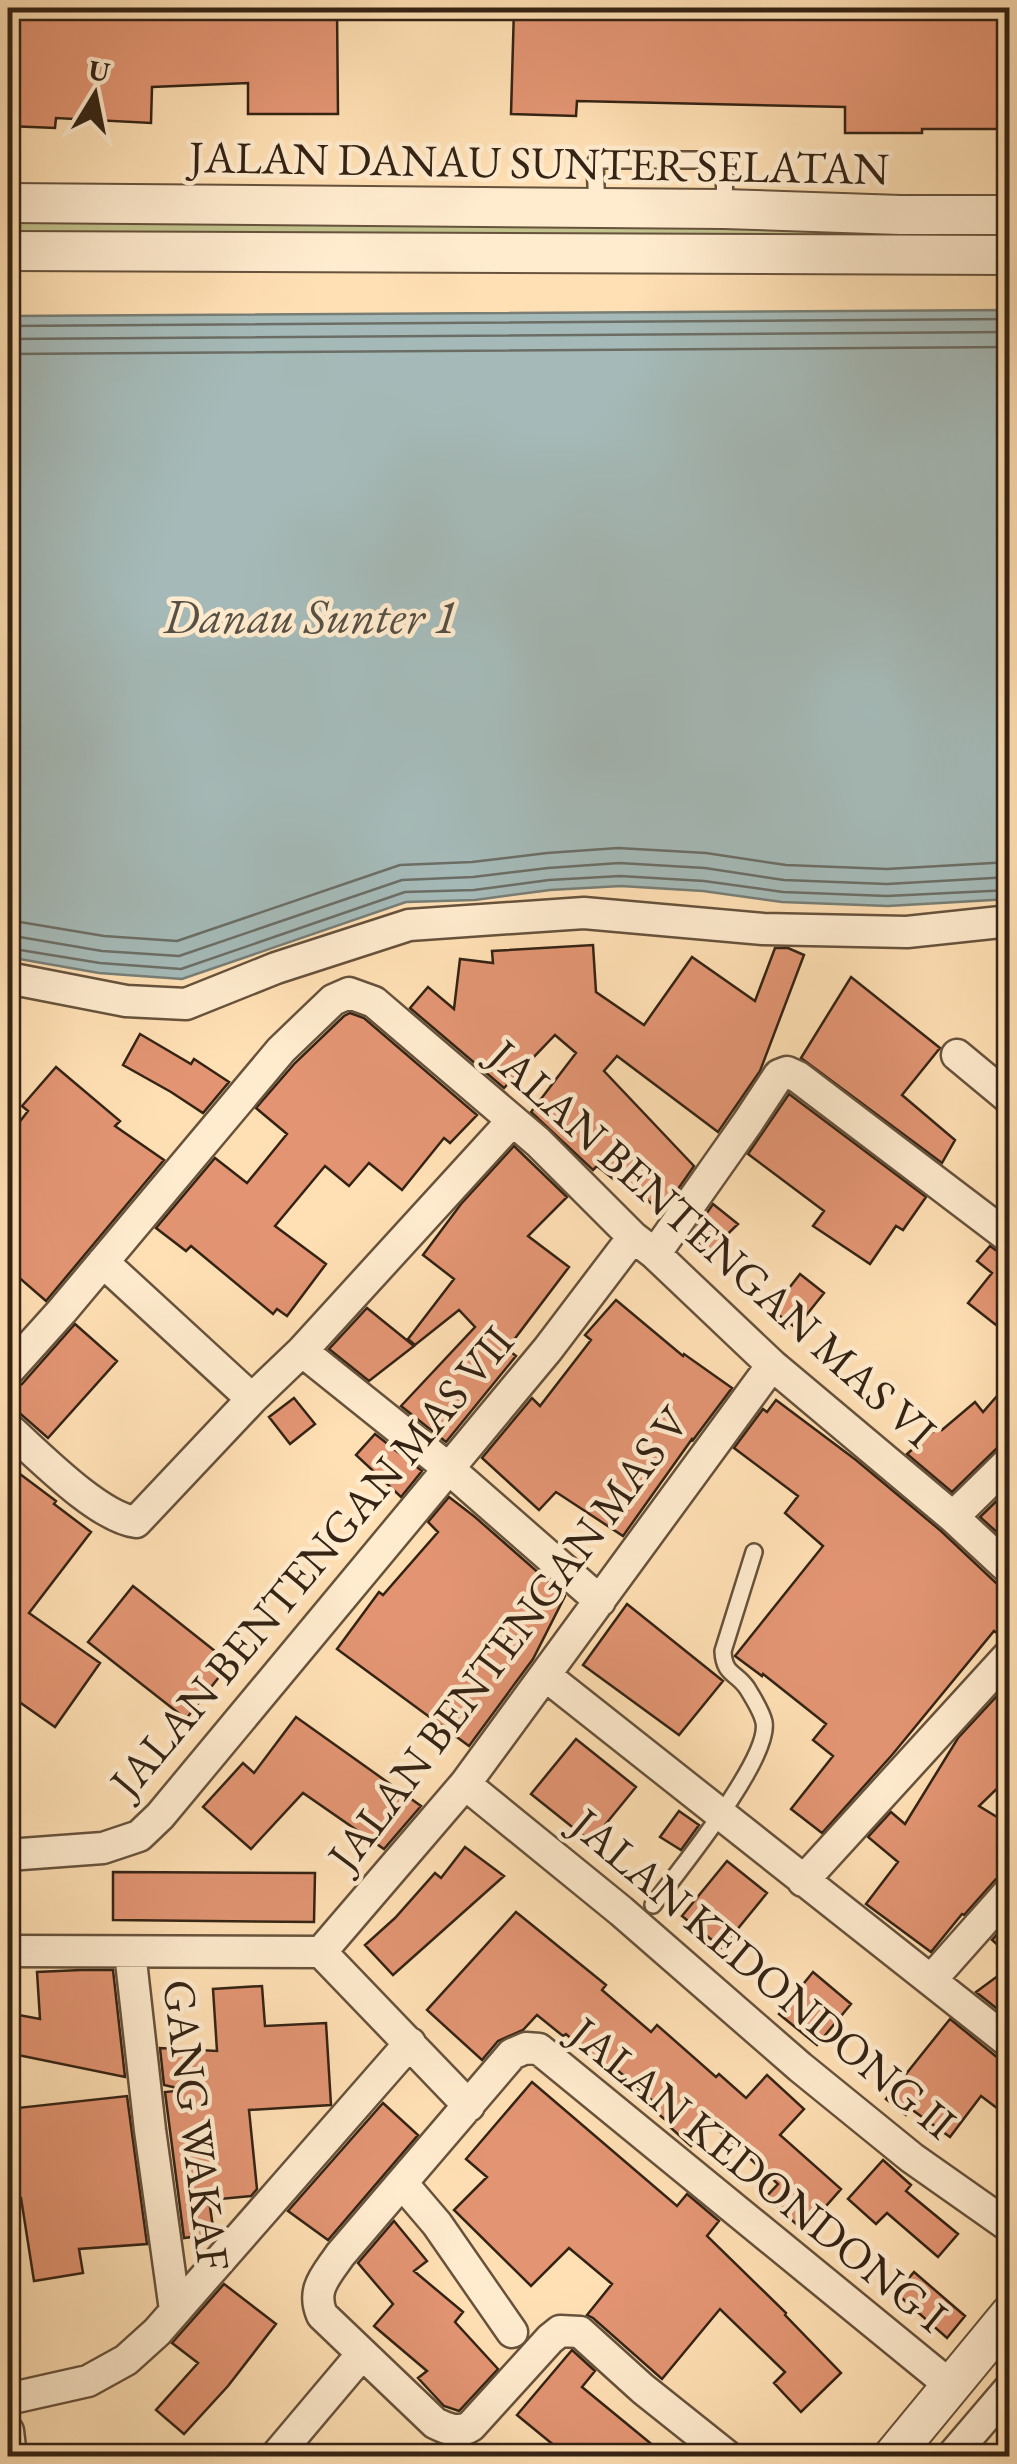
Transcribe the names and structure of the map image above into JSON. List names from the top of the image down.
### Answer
{
  "streets": {
    "street": [
      "JALAN DANAU SUNTER SELATAN",
      "JALAN BENTENGAN MAS VI",
      "JALAN BENTENGAN MAS VII",
      "JALAN BENTENGAN MAS V",
      "JALAN KEDONDONG II",
      "GANG WAKAF",
      "JALAN KEDONDONG I"
    ]
  },
  "crossings": [
    ["JALAN BENTENGAN MAS VI", "JALAN BENTENGAN MAS VII"],
    ["JALAN BENTENGAN MAS VI", "JALAN BENTENGAN MAS V"],
    ["JALAN BENTENGAN MAS V", "JALAN KEDONDONG II"]
  ],
  "water": ["Danau Sunter 1"],
  "north": "top"
}
